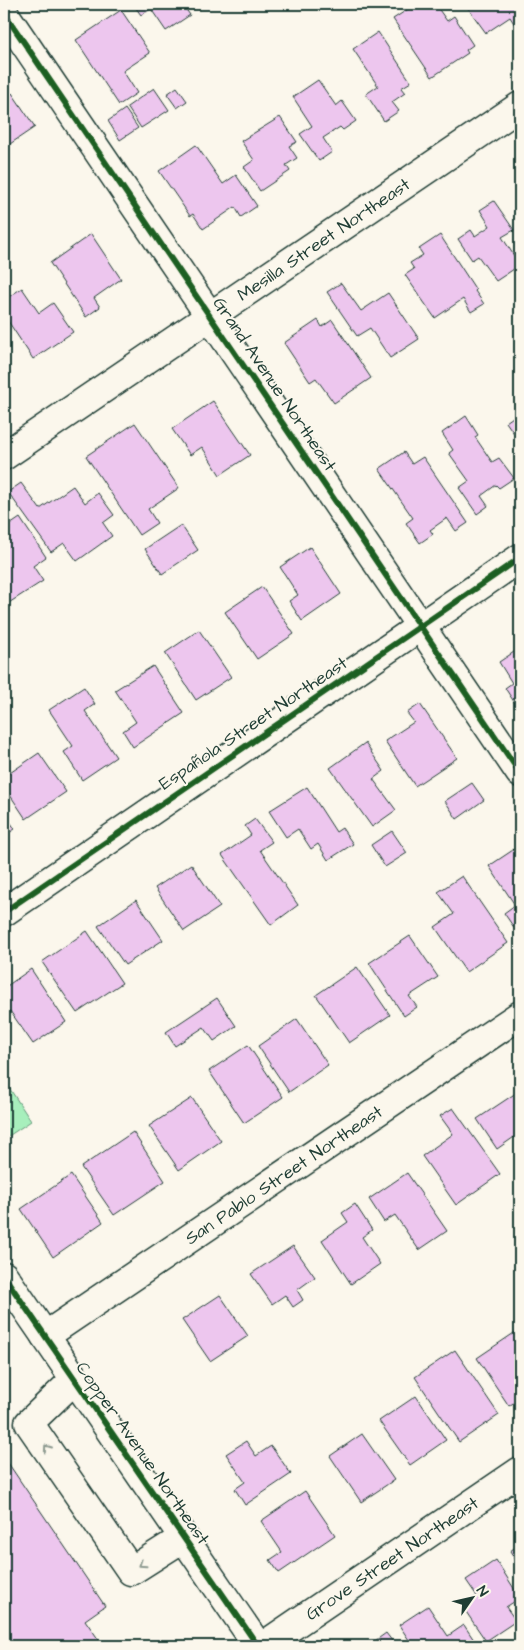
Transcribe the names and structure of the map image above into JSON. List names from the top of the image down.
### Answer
{
  "streets": {
    "street": [
      "Mesilla Street Northeast",
      "Grand Avenue Northeast",
      "Española Street Northeast",
      "San Pablo Street Northeast",
      "Copper Avenue Northeast",
      "Grove Street Northeast"
    ]
  },
  "crossings": [
    ["Mesilla Street Northeast", "Grand Avenue Northeast"],
    ["Grand Avenue Northeast", "Española Street Northeast"],
    ["San Pablo Street Northeast", "Copper Avenue Northeast"]
  ],
  "north": "top right"
}
